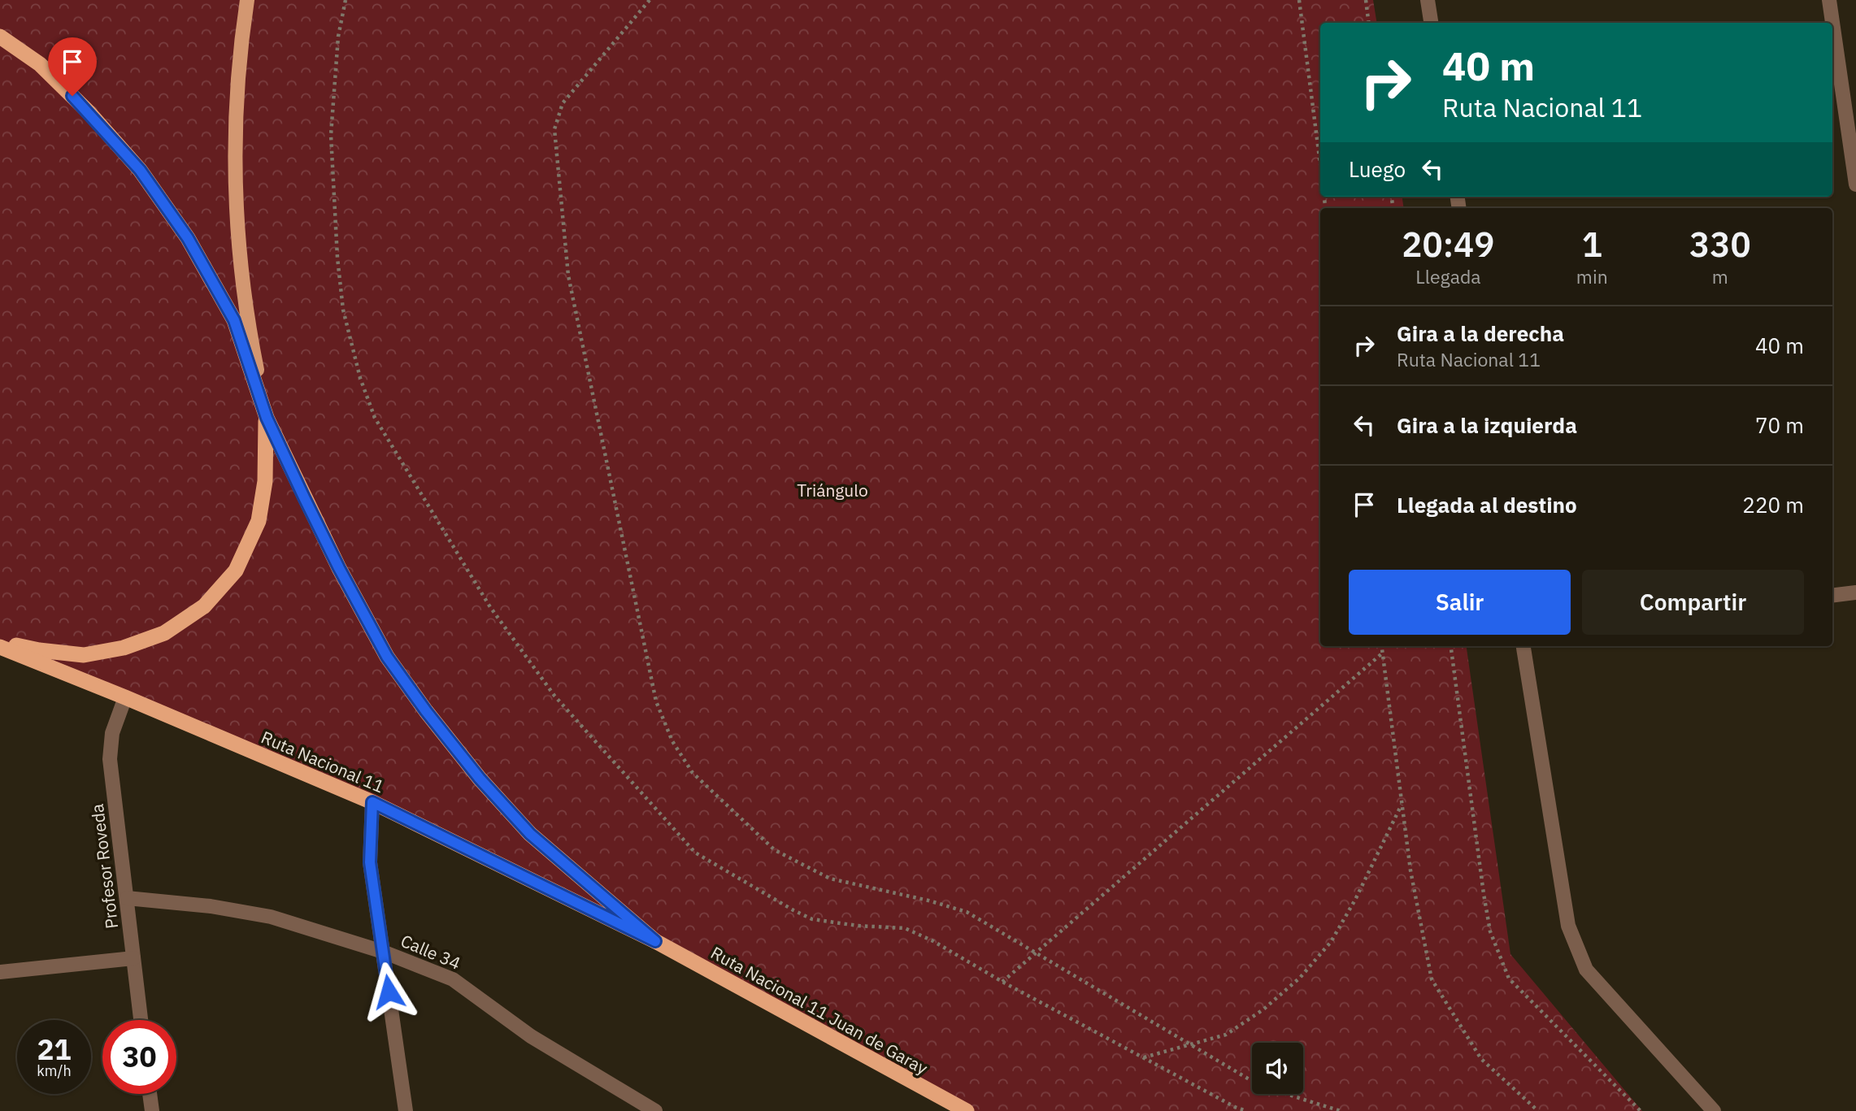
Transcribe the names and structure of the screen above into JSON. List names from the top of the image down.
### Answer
{
  "streets": {
    "highway": ["Ruta Nacional 11", "Ruta Nacional 11 Juan de Garay"],
    "street": ["Profesor Roveda", "Calle 34"]
  },
  "crossings": [
    ["Ruta Nacional 11", "Profesor Roveda"],
    ["Ruta Nacional 11", "Ruta Nacional 11 Juan de Garay"],
    ["Profesor Roveda", "Calle 34"]
  ],
  "parks": ["Triángulo"],
  "page": {
    "turn": ["40 m", "Ruta Nacional 11"],
    "then": "Luego",
    "eta": [
      "20:49",
      "Llegada",
      "1",
      "min",
      "330",
      "m"
    ],
    "list": [
      {
        "name": "Gira a la derecha",
        "note": "Ruta Nacional 11",
        "value": "40 m"
      },
      {
        "name": "Gira a la izquierda",
        "value": "70 m"
      },
      {
        "name": "Llegada al destino",
        "value": "220 m"
      }
    ],
    "buttons": ["Salir", "Compartir"],
    "speed": "21 km/h",
    "limit": "30"
  }
}
